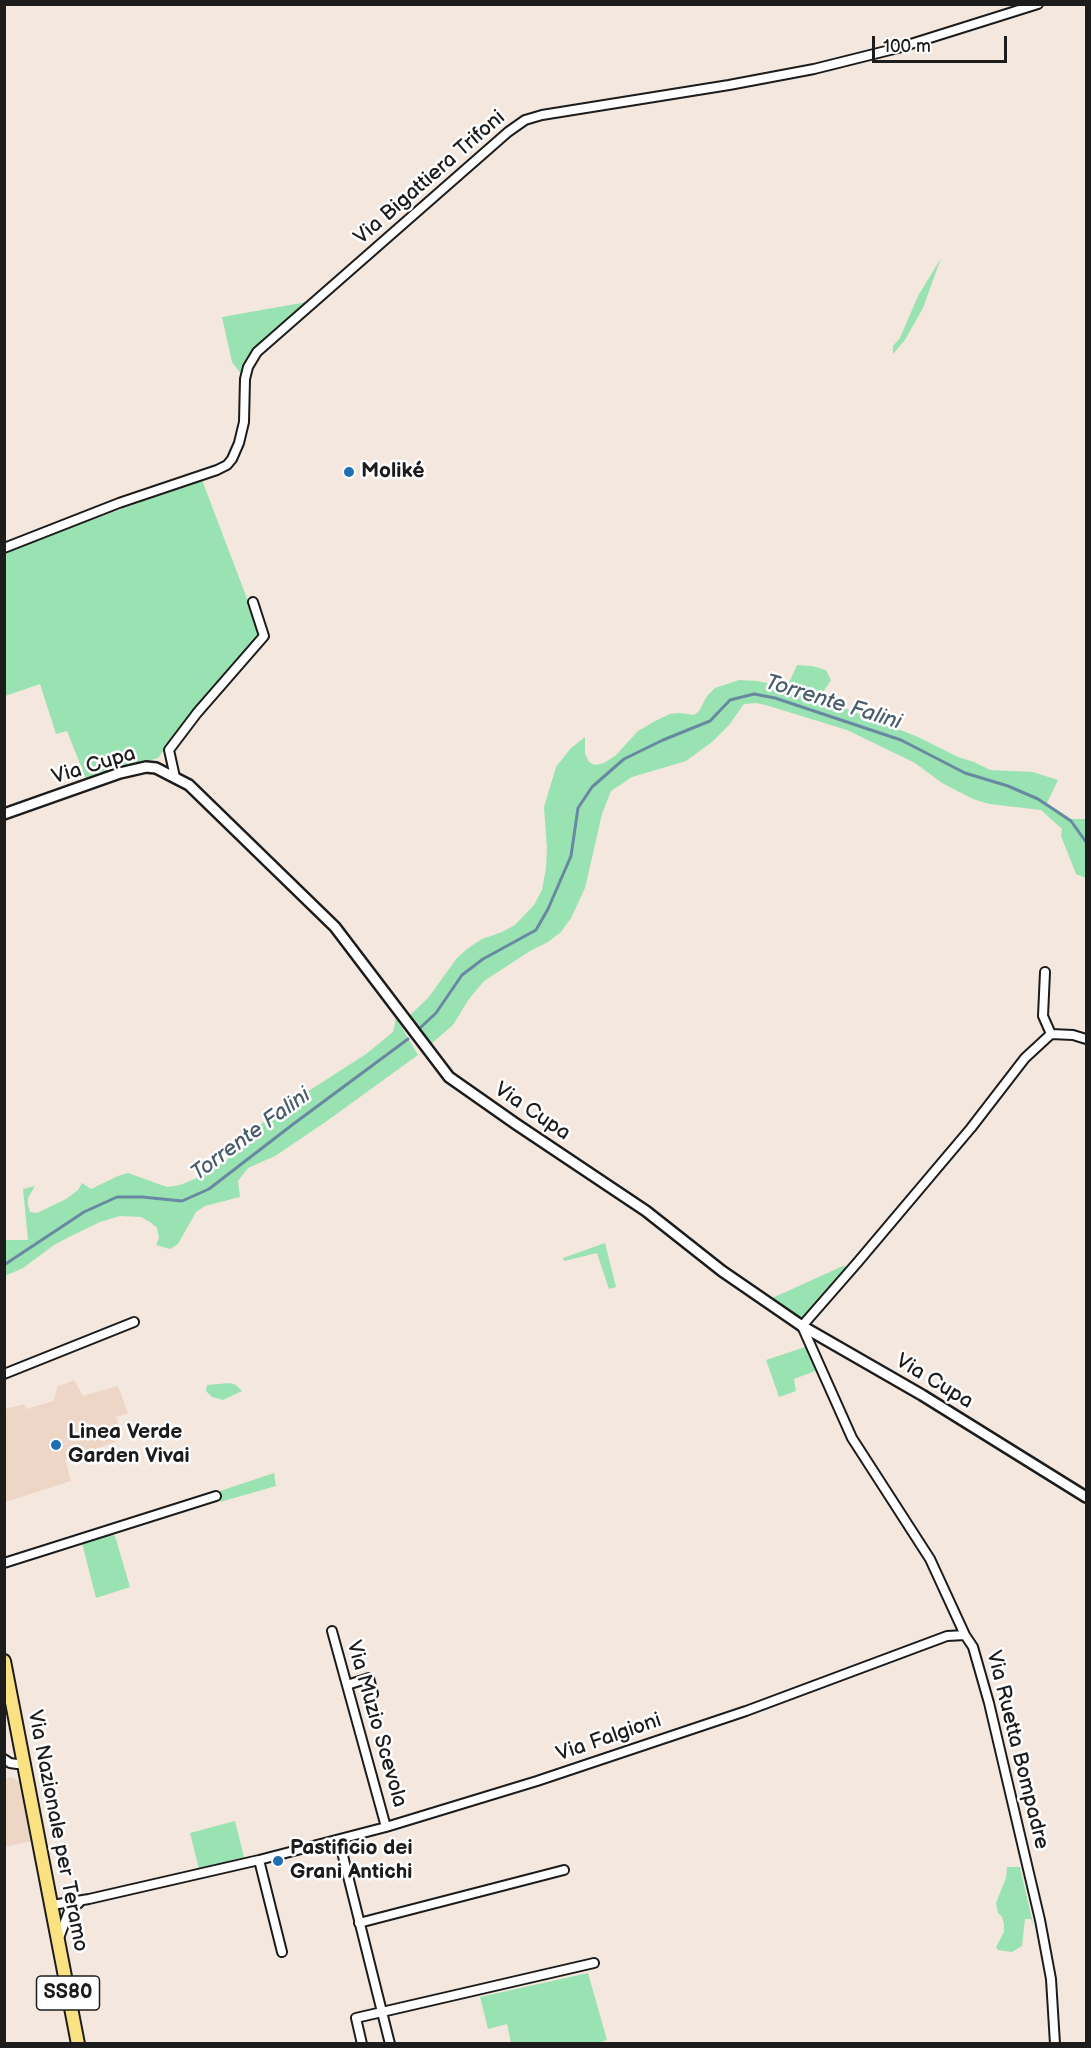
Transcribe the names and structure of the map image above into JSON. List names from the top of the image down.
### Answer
{
  "streets": {
    "main road": ["Via Nazionale per Teramo", "SS80"],
    "street": [
      "Via Bigattiera Trifoni",
      "Via Cupa",
      "Via Muzio Scevola",
      "Via Falgioni",
      "Via Ruetta Bompadre"
    ]
  },
  "crossings": [
    ["Via Cupa", "Via Ruetta Bompadre"],
    ["Via Muzio Scevola", "Via Falgioni"],
    ["Via Falgioni", "Via Ruetta Bompadre"],
    ["Via Falgioni", "Via Nazionale per Teramo"]
  ],
  "water": ["Torrente Falini"],
  "places": ["Moliké", "Linea Verde Garden Vivai", "Pastificio dei Grani Antichi"],
  "scale_bar": "100 m"
}
